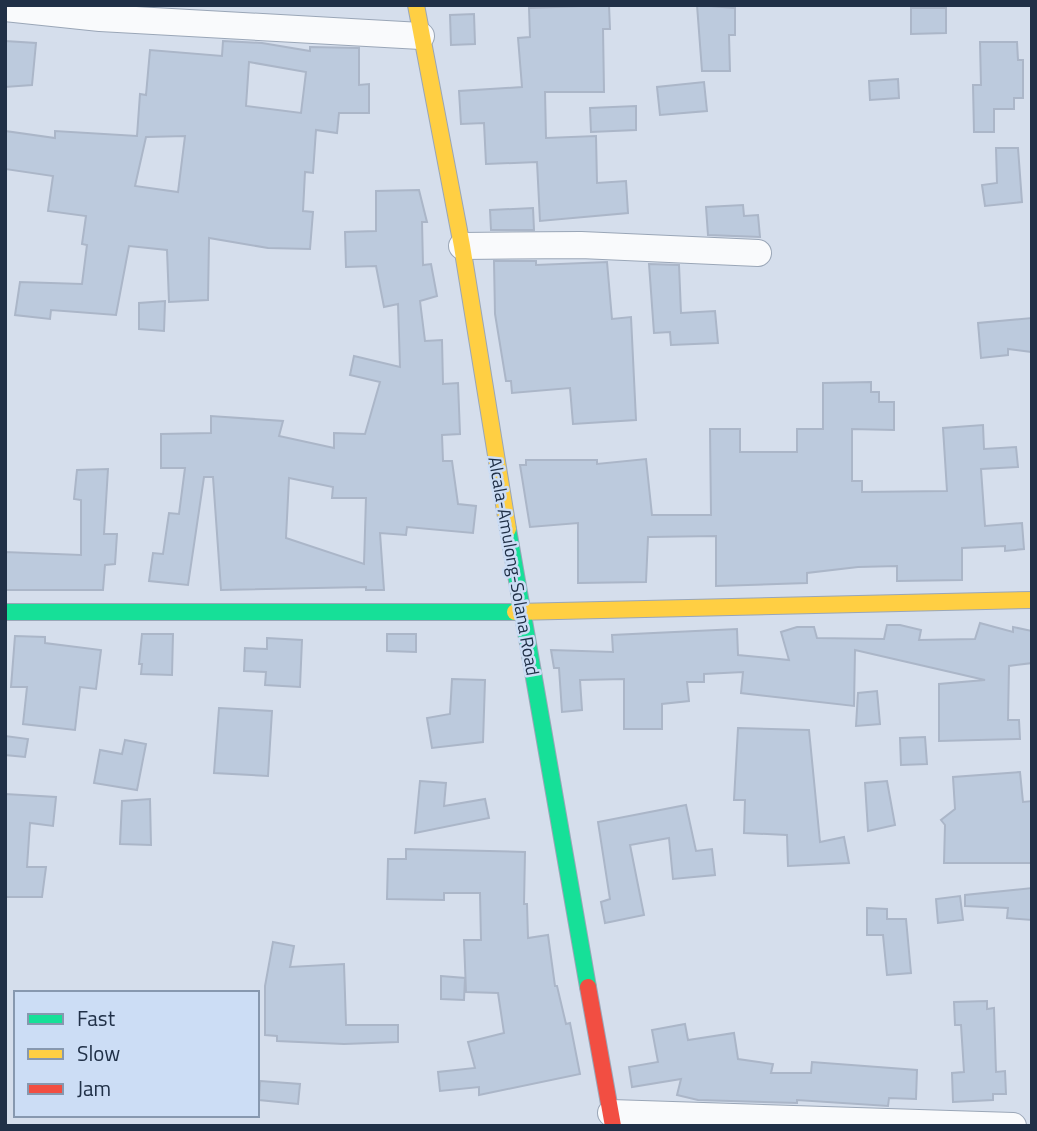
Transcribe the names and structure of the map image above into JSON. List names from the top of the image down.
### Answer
{
  "streets": {
    "main road": ["Alcala-Amulong-Solana Road"]
  },
  "legend": ["Fast", "Slow", "Jam"]
}
